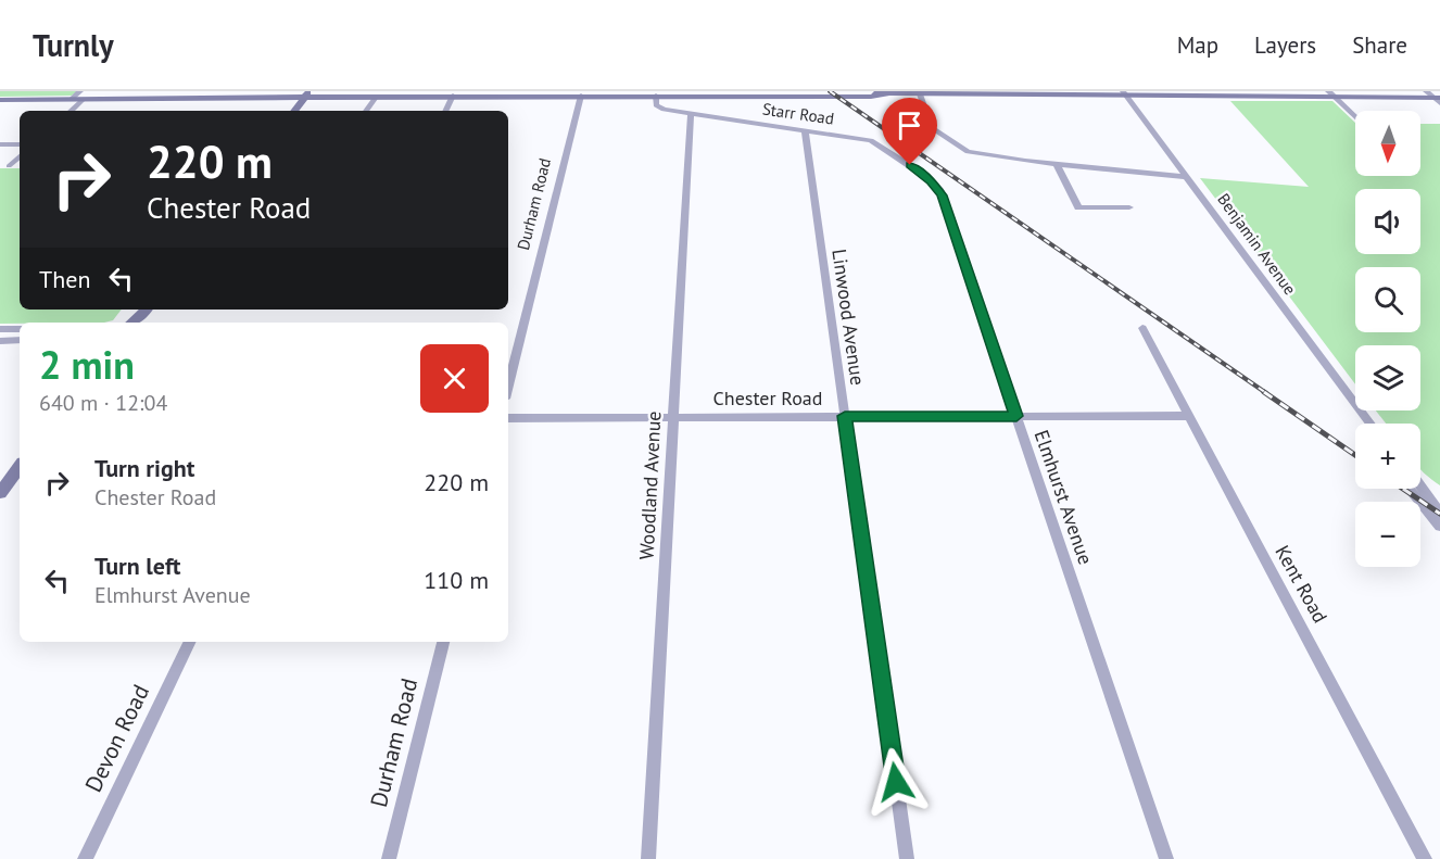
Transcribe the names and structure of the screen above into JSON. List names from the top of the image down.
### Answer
{
  "streets": {
    "street": [
      "Starr Road",
      "Durham Road",
      "Benjamin Avenue",
      "Linwood Avenue",
      "Chester Road",
      "Woodland Avenue",
      "Elmhurst Avenue",
      "Kent Road",
      "Devon Road"
    ]
  },
  "crossings": [
    ["Starr Road", "Linwood Avenue"],
    ["Starr Road", "Woodland Avenue"],
    ["Starr Road", "Elmhurst Avenue"],
    ["Linwood Avenue", "Chester Road"],
    ["Chester Road", "Woodland Avenue"],
    ["Chester Road", "Elmhurst Avenue"],
    ["Chester Road", "Kent Road"]
  ],
  "north": "bottom",
  "page": {
    "header": "Turnly",
    "nav": ["Map", "Layers", "Share"],
    "map_buttons": ["+", "−"],
    "turn": ["220 m", "Chester Road"],
    "then": "Then",
    "heading": ["2 min", "640 m · 12:04"],
    "list": [
      {
        "name": "Turn right",
        "note": "Chester Road",
        "value": "220 m"
      },
      {
        "name": "Turn left",
        "note": "Elmhurst Avenue",
        "value": "110 m"
      }
    ]
  }
}
